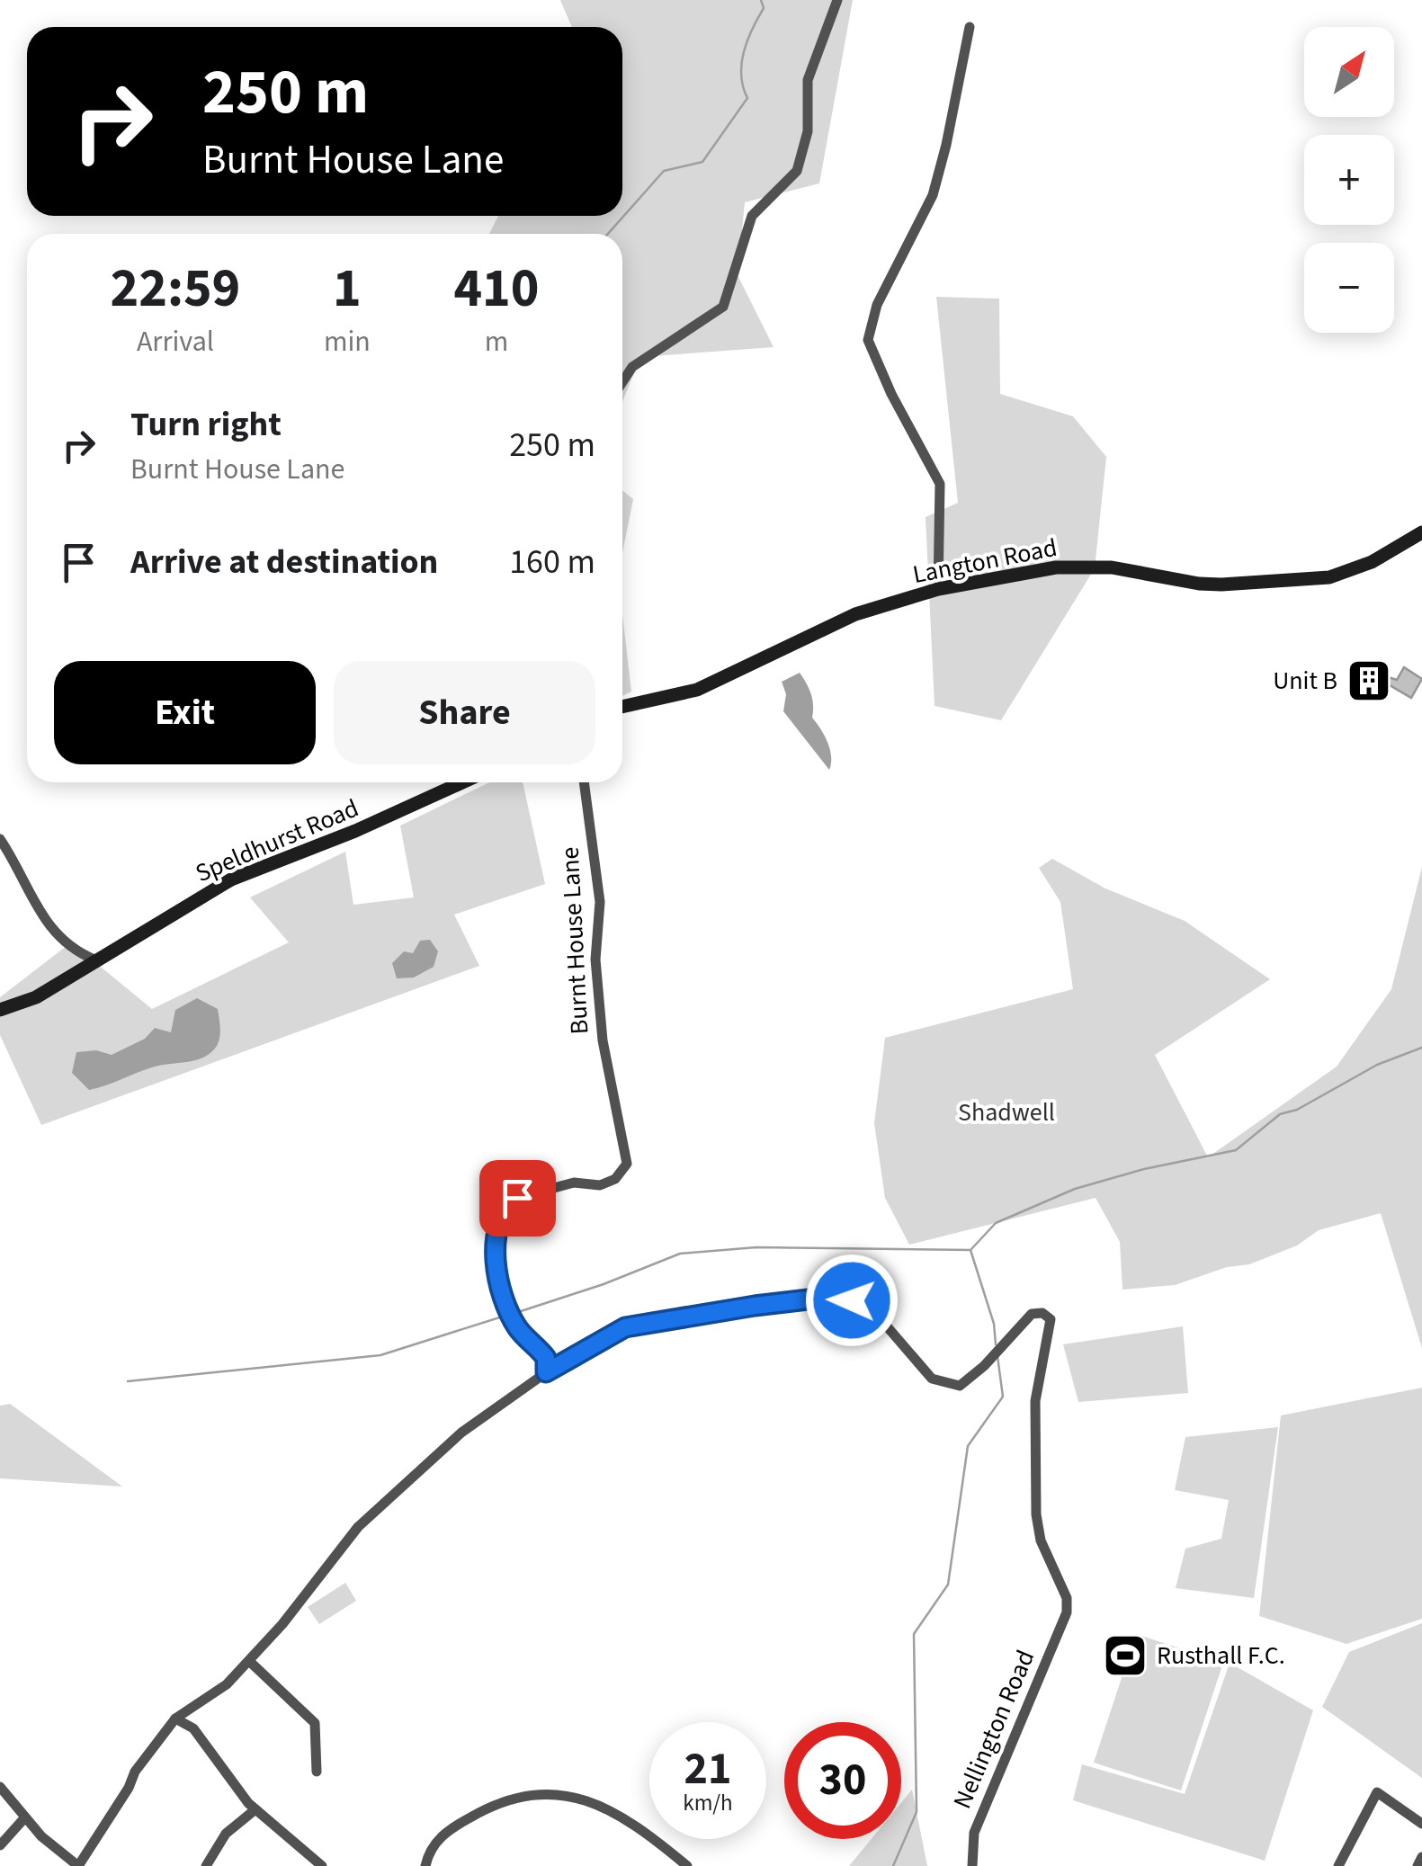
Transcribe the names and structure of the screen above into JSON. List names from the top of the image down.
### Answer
{
  "streets": {
    "street": [
      "Langton Road",
      "Speldhurst Road",
      "Burnt House Lane",
      "Nellington Road"
    ]
  },
  "crossings": [
    ["Burnt House Lane", "Nellington Road"]
  ],
  "parks": ["Shadwell"],
  "places": {
    "building": ["Unit B"],
    "sports": ["Rusthall F.C."]
  },
  "north": "top right",
  "page": {
    "map_buttons": ["+", "−"],
    "turn": ["250 m", "Burnt House Lane"],
    "eta": [
      "22:59",
      "Arrival",
      "1",
      "min",
      "410",
      "m"
    ],
    "list": [
      {
        "name": "Turn right",
        "note": "Burnt House Lane",
        "value": "250 m"
      },
      {
        "name": "Arrive at destination",
        "value": "160 m"
      }
    ],
    "buttons": ["Exit", "Share"],
    "speed": "21 km/h",
    "limit": "30"
  }
}
